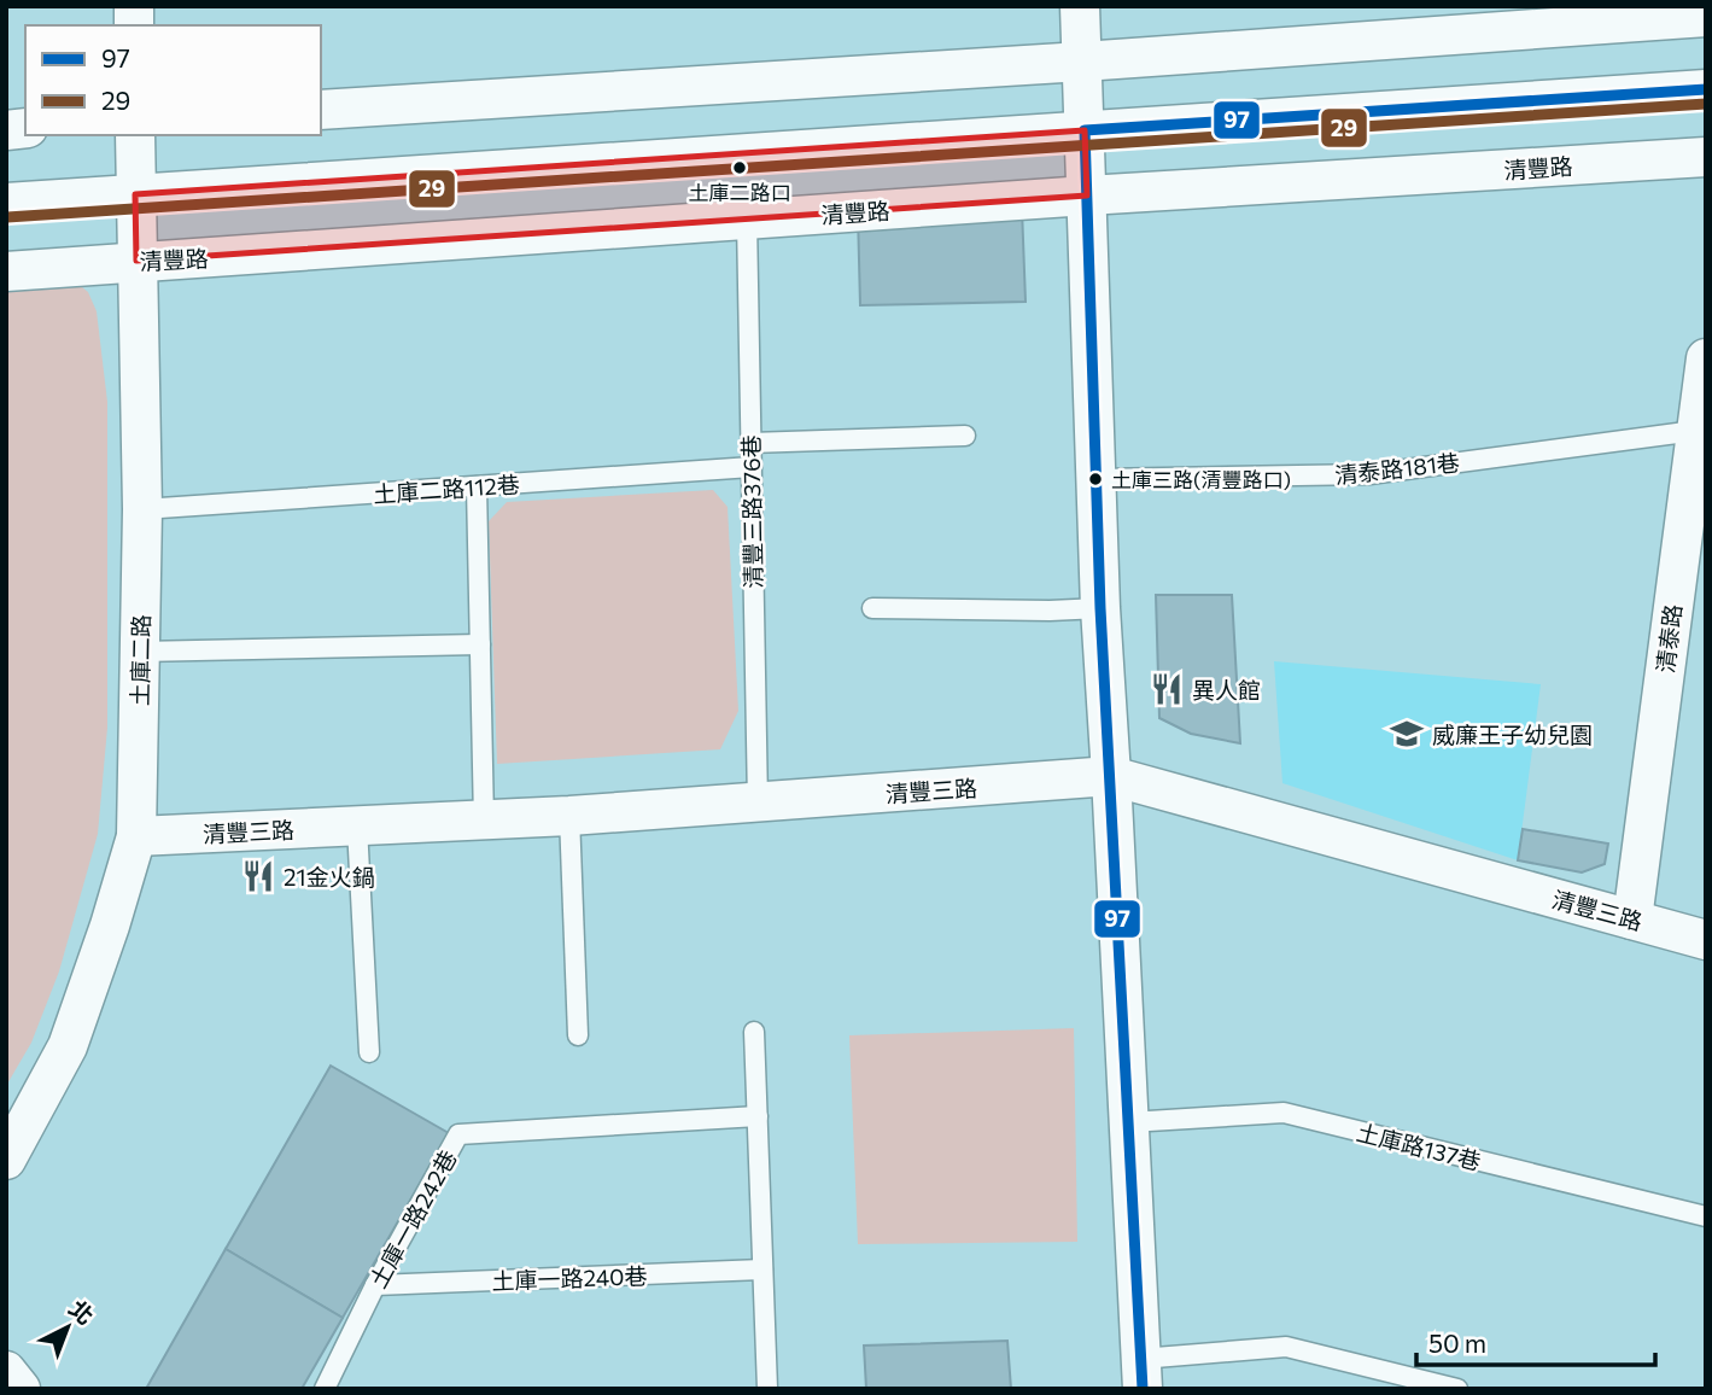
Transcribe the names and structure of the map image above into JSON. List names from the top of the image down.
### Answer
{
  "streets": {
    "street": [
      "清豐路",
      "清泰路",
      "土庫二路",
      "清豐三路"
    ],
    "lane": [
      "清泰路181巷",
      "土庫二路112巷",
      "清豐三路376巷",
      "土庫路137巷",
      "土庫一路242巷",
      "土庫一路240巷"
    ]
  },
  "crossings": [
    ["清豐路", "清豐三路376巷"],
    ["清豐路", "土庫二路"],
    ["清泰路181巷", "清泰路"],
    ["土庫二路112巷", "清豐三路376巷"],
    ["土庫二路112巷", "土庫二路"],
    ["清豐三路376巷", "清豐三路"],
    ["清泰路", "清豐三路"],
    ["土庫二路", "清豐三路"],
    ["土庫一路242巷", "土庫一路240巷"]
  ],
  "places": {
    "other": ["土庫二路口", "土庫三路(清豐路口)"],
    "restaurant": ["異人館", "21金火鍋"],
    "school or university": ["威廉王子幼兒園"]
  },
  "lines": ["transit line 97", "transit line 29"],
  "legend": ["97", "29"],
  "scale_bar": "50 m",
  "north": "top right"
}
